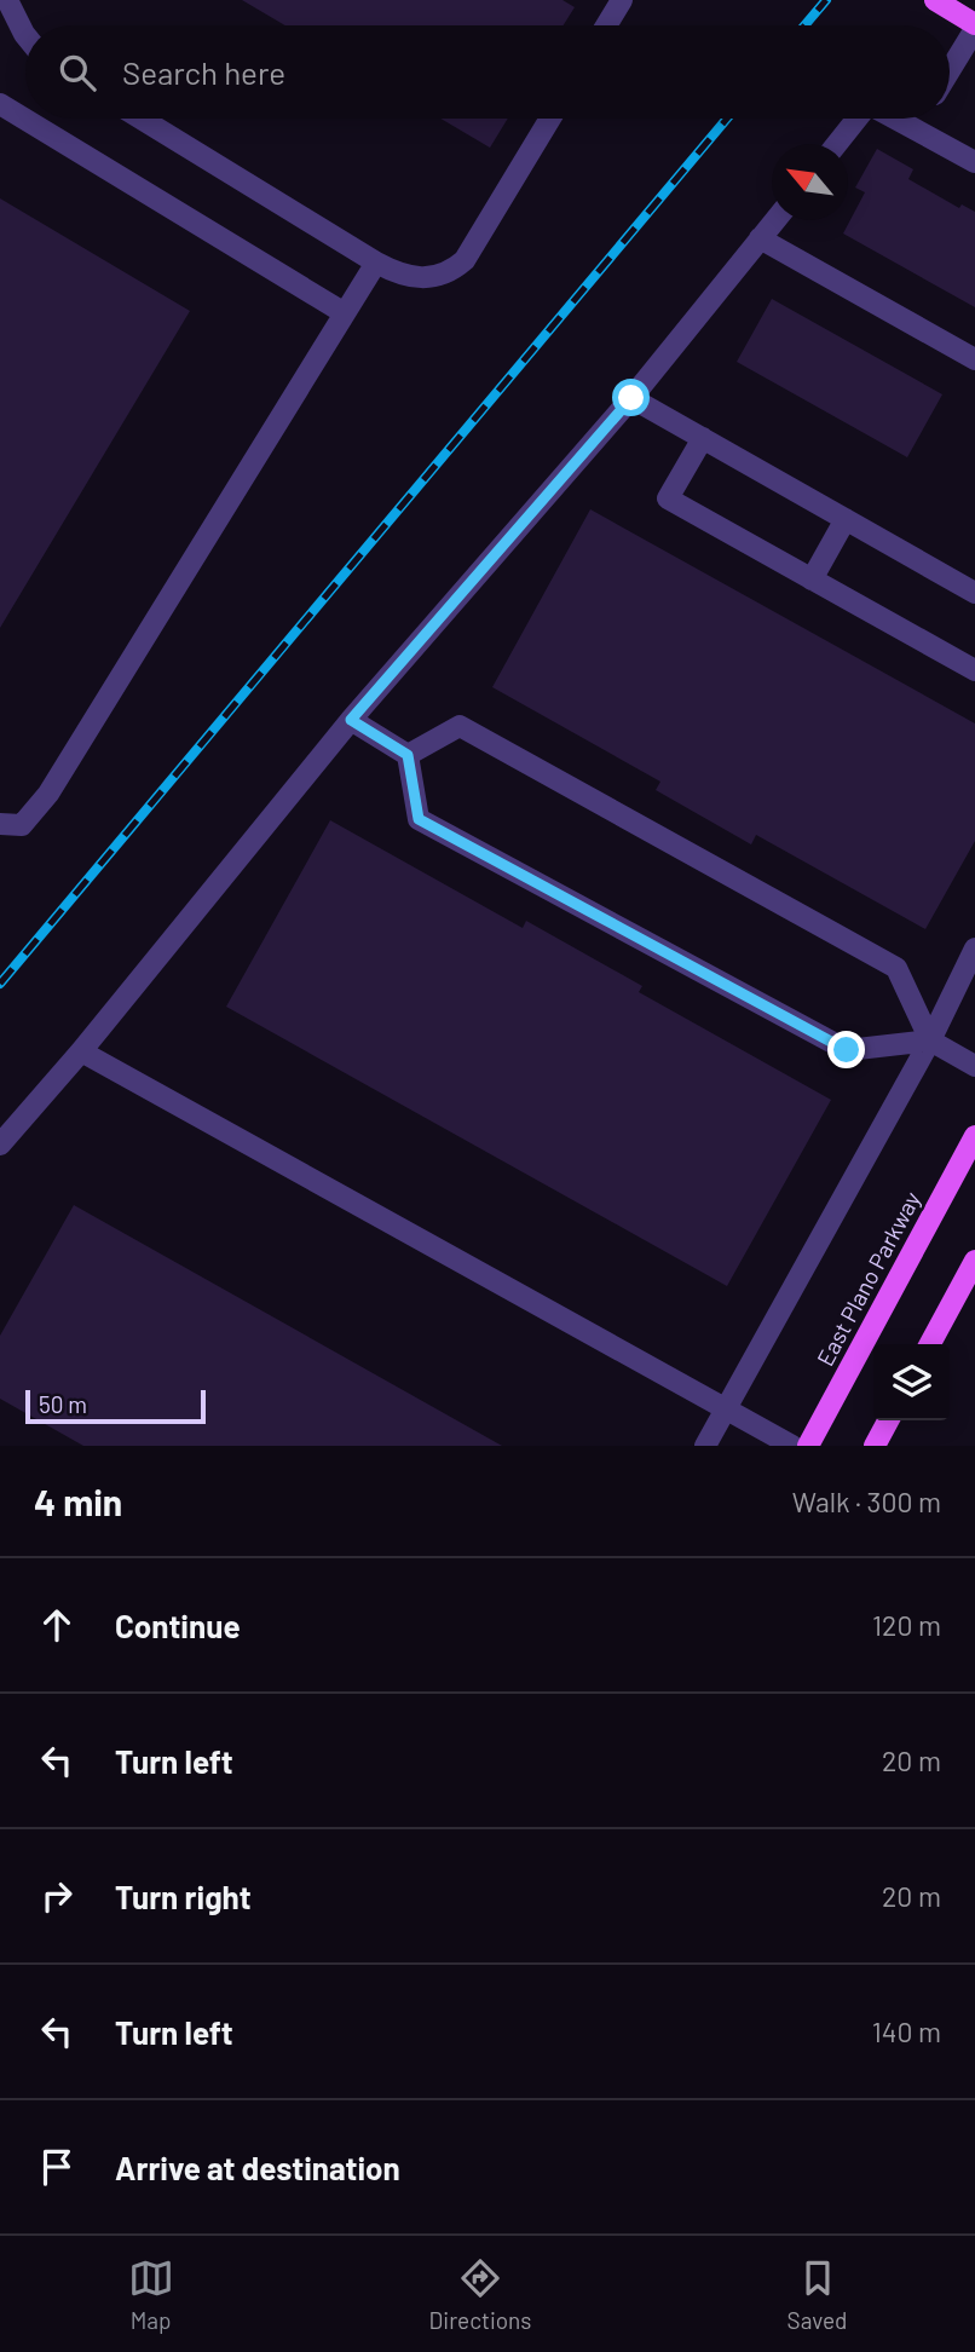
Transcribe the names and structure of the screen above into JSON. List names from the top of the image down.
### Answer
{
  "streets": {
    "main road": ["East Plano Parkway"]
  },
  "scale_bar": "50 m",
  "north": "top left",
  "page": {
    "search": "Search here",
    "scale": "50 m",
    "heading": ["4 min", "Walk · 300 m"],
    "list": [
      ["Continue", "120 m"],
      ["Turn left", "20 m"],
      ["Turn right", "20 m"],
      ["Turn left", "140 m"],
      "Arrive at destination"
    ],
    "nav": ["Map", "Directions", "Saved"]
  }
}
